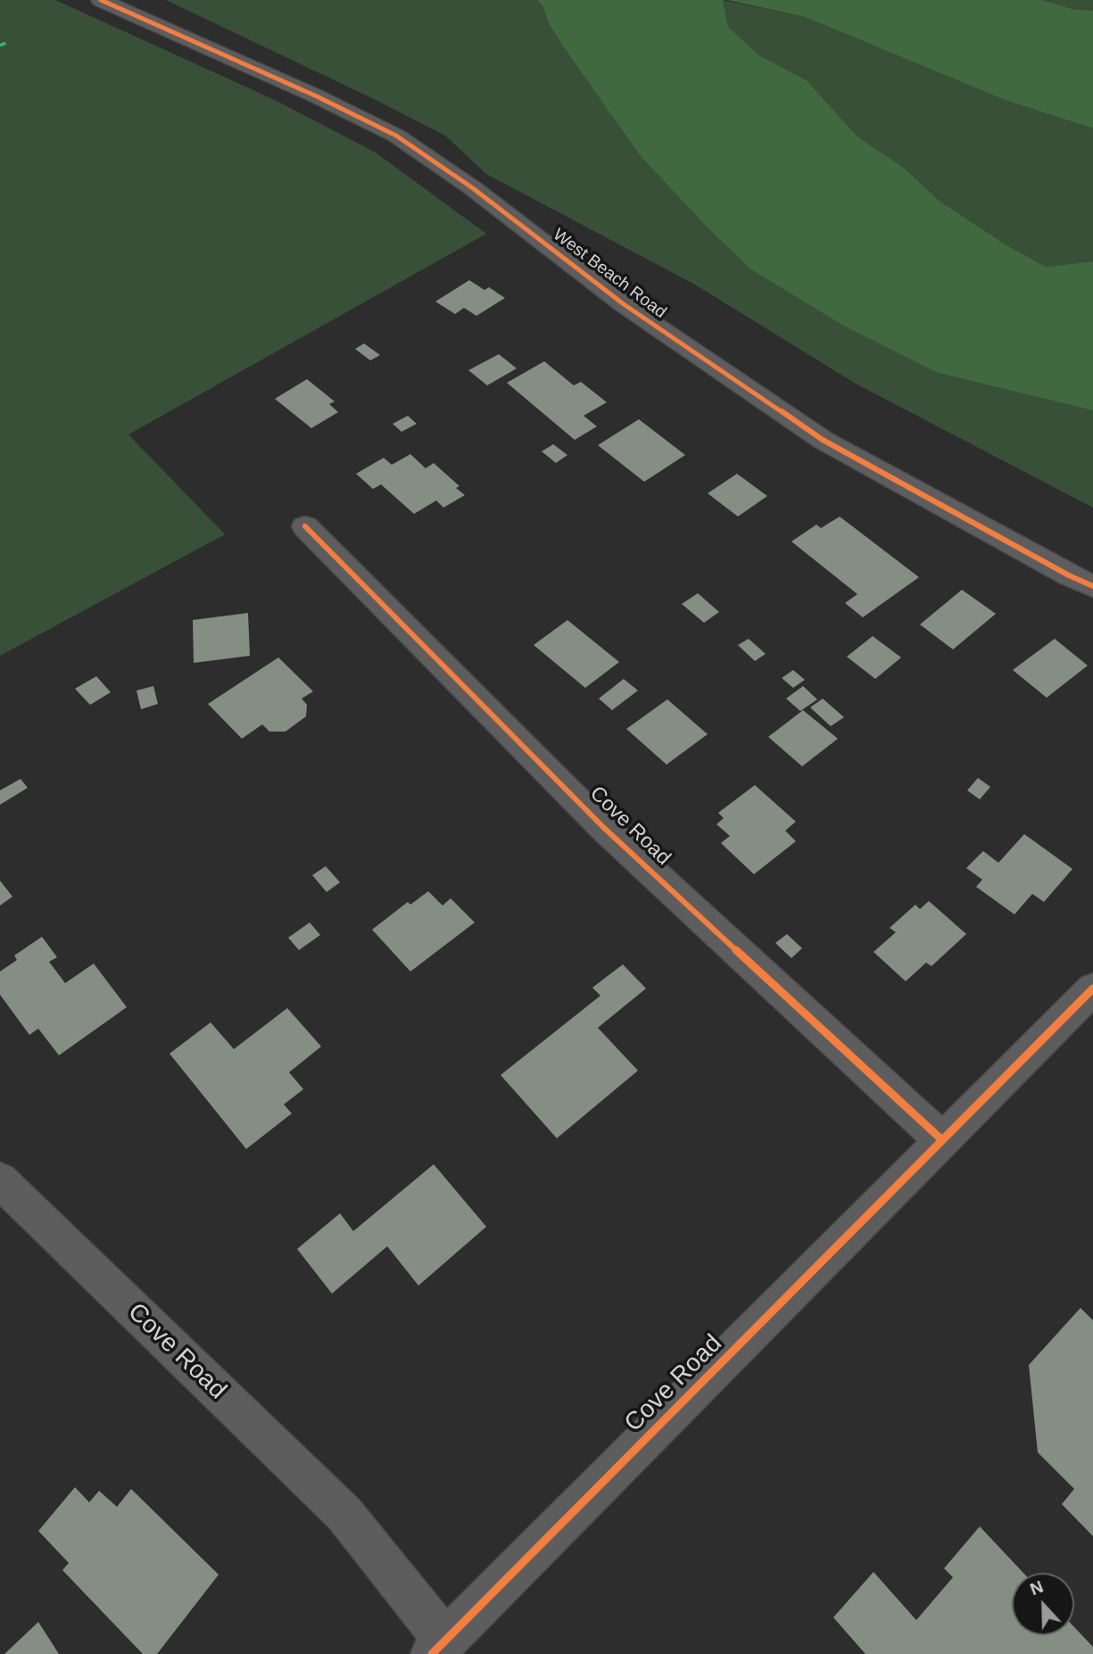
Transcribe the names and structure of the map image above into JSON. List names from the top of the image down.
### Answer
{
  "streets": {
    "street": ["West Beach Road", "Cove Road"]
  },
  "north": "top"
}
